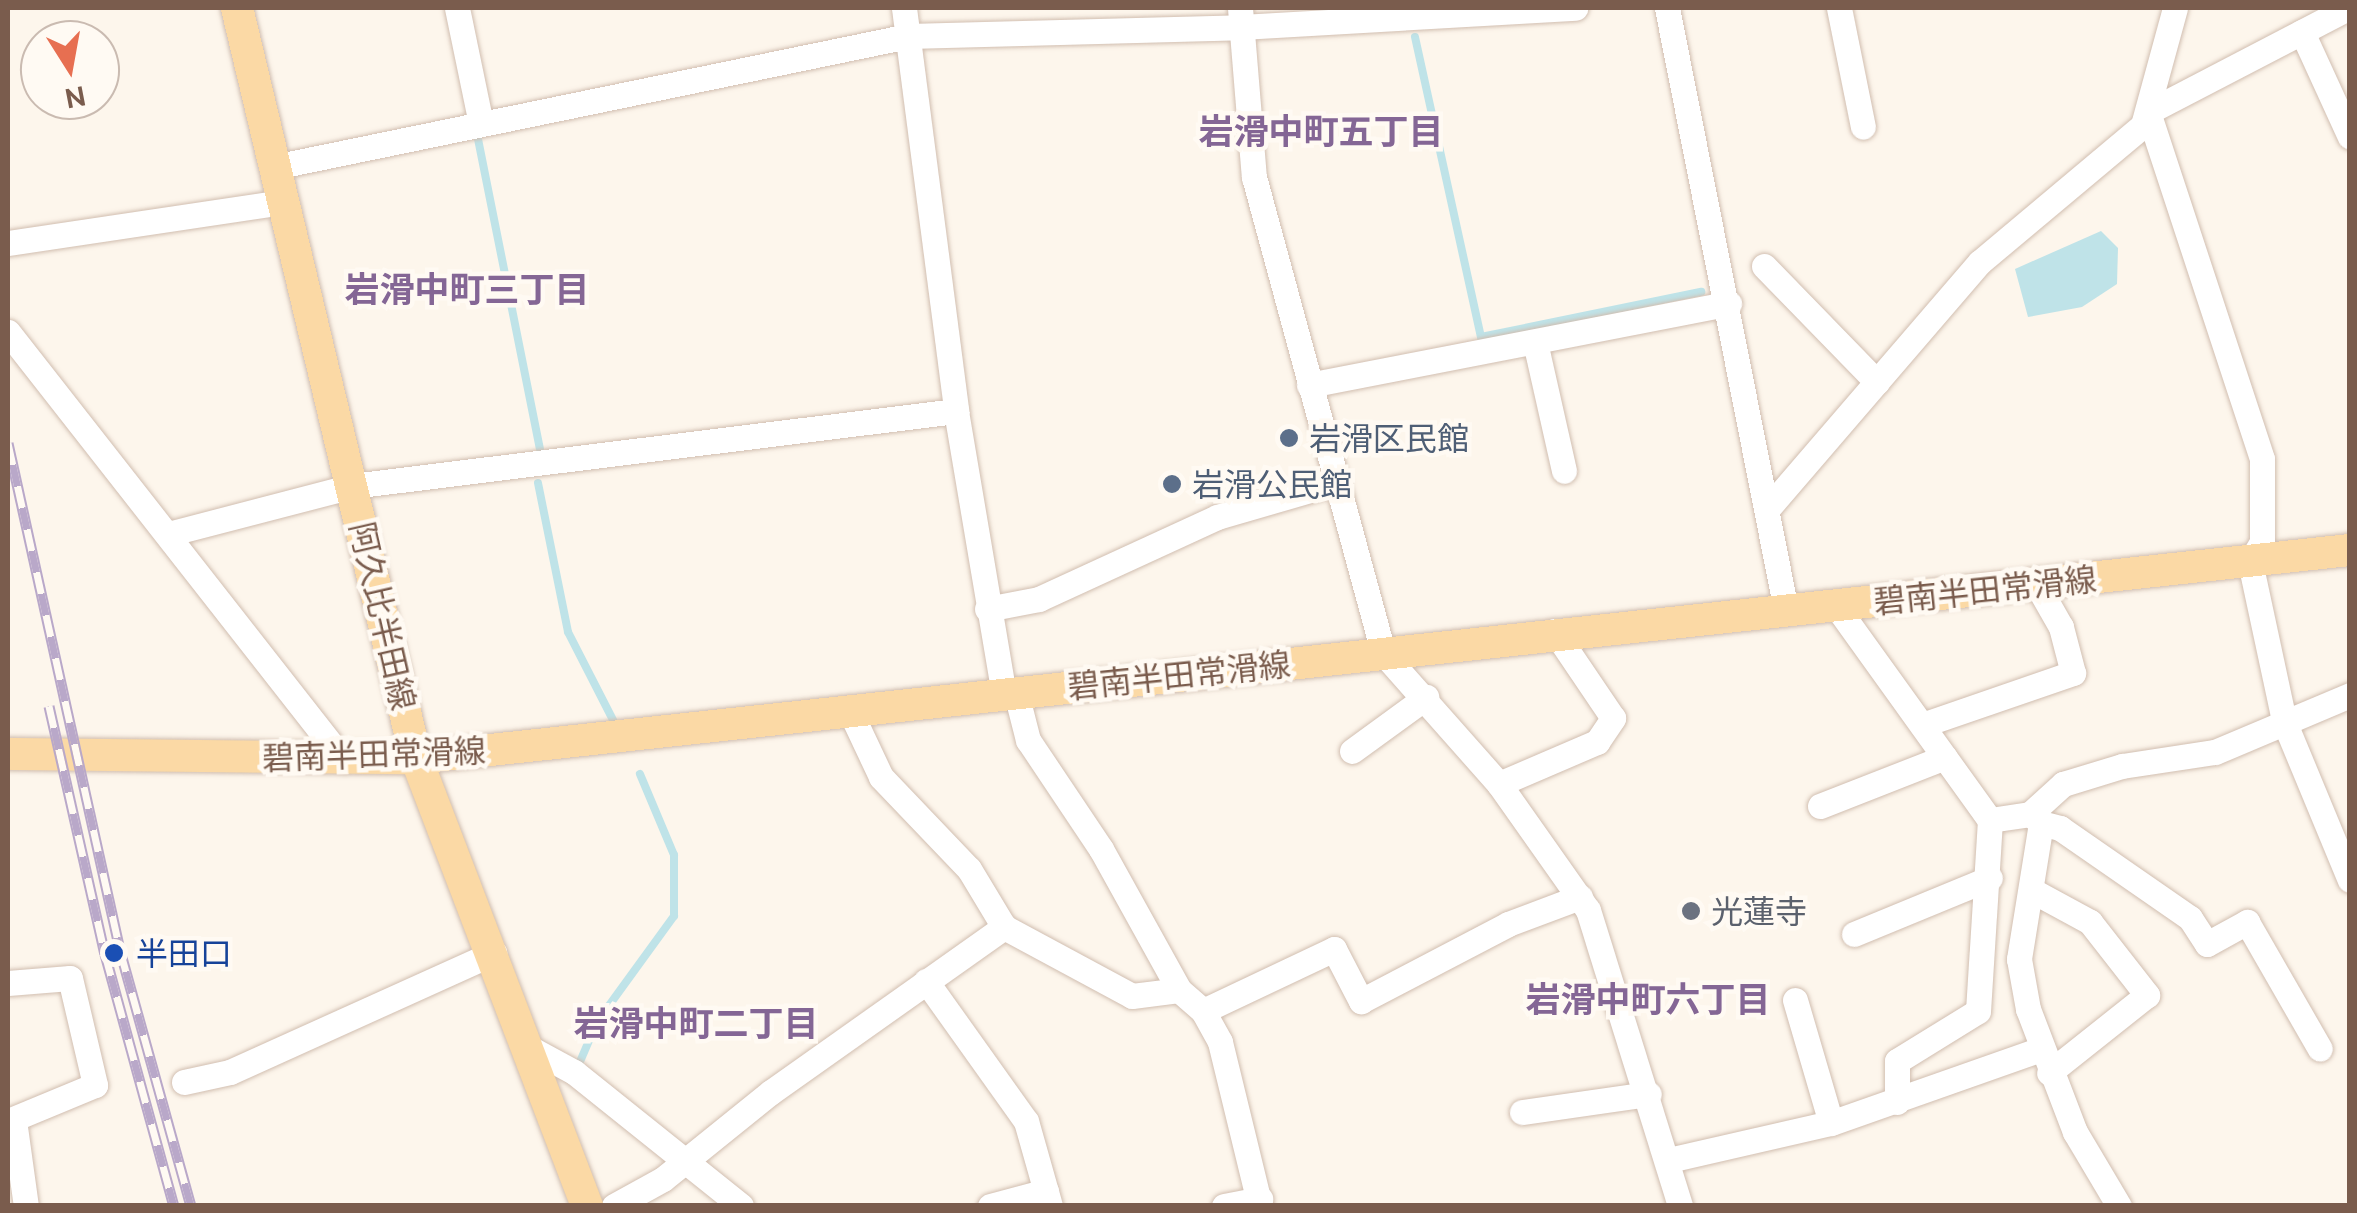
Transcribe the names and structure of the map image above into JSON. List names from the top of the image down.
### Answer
{
  "streets": {
    "main road": ["碧南半田常滑線", "阿久比半田線"]
  },
  "crossings": [
    ["碧南半田常滑線", "阿久比半田線"]
  ],
  "districts": [
    "岩滑中町五丁目",
    "岩滑中町三丁目",
    "岩滑中町六丁目",
    "岩滑中町二丁目"
  ],
  "places": [
    "岩滑区民館",
    "岩滑公民館",
    "光蓮寺",
    "半田口"
  ],
  "north": "bottom"
}
